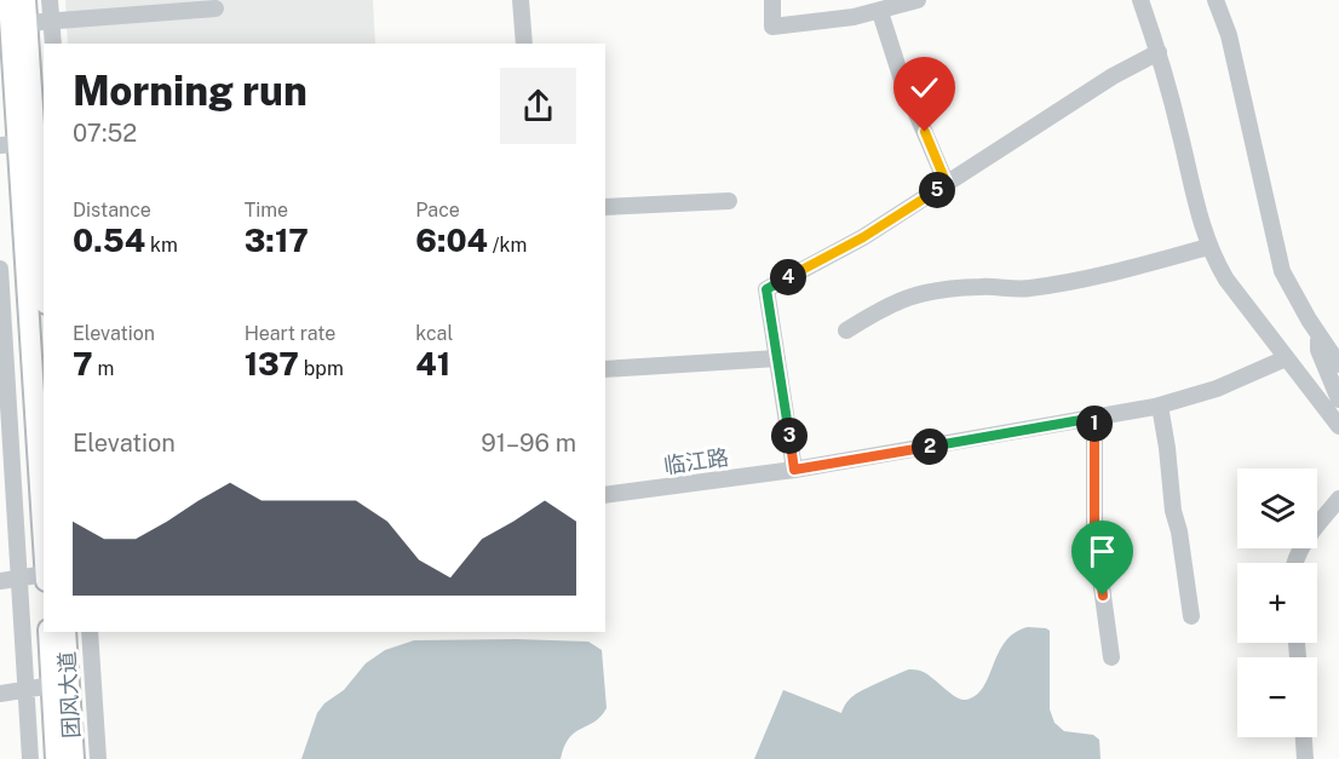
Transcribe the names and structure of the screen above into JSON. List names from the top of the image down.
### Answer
{
  "streets": {
    "main road": ["团风大道"],
    "street": ["临江路"]
  },
  "page": {
    "heading": ["Morning run", "07:52"],
    "stats": [
      ["Distance", "0.54 km"],
      ["Time", "3:17"],
      ["Pace", "6:04 /km"],
      ["Elevation", "7 m"],
      ["Heart rate", "137 bpm"],
      ["kcal", "41"]
    ],
    "pins": [
      "5",
      "4",
      "1",
      "3",
      "2"
    ],
    "chart": ["Elevation", "91–96 m"],
    "map_buttons": ["+", "−"]
  }
}
